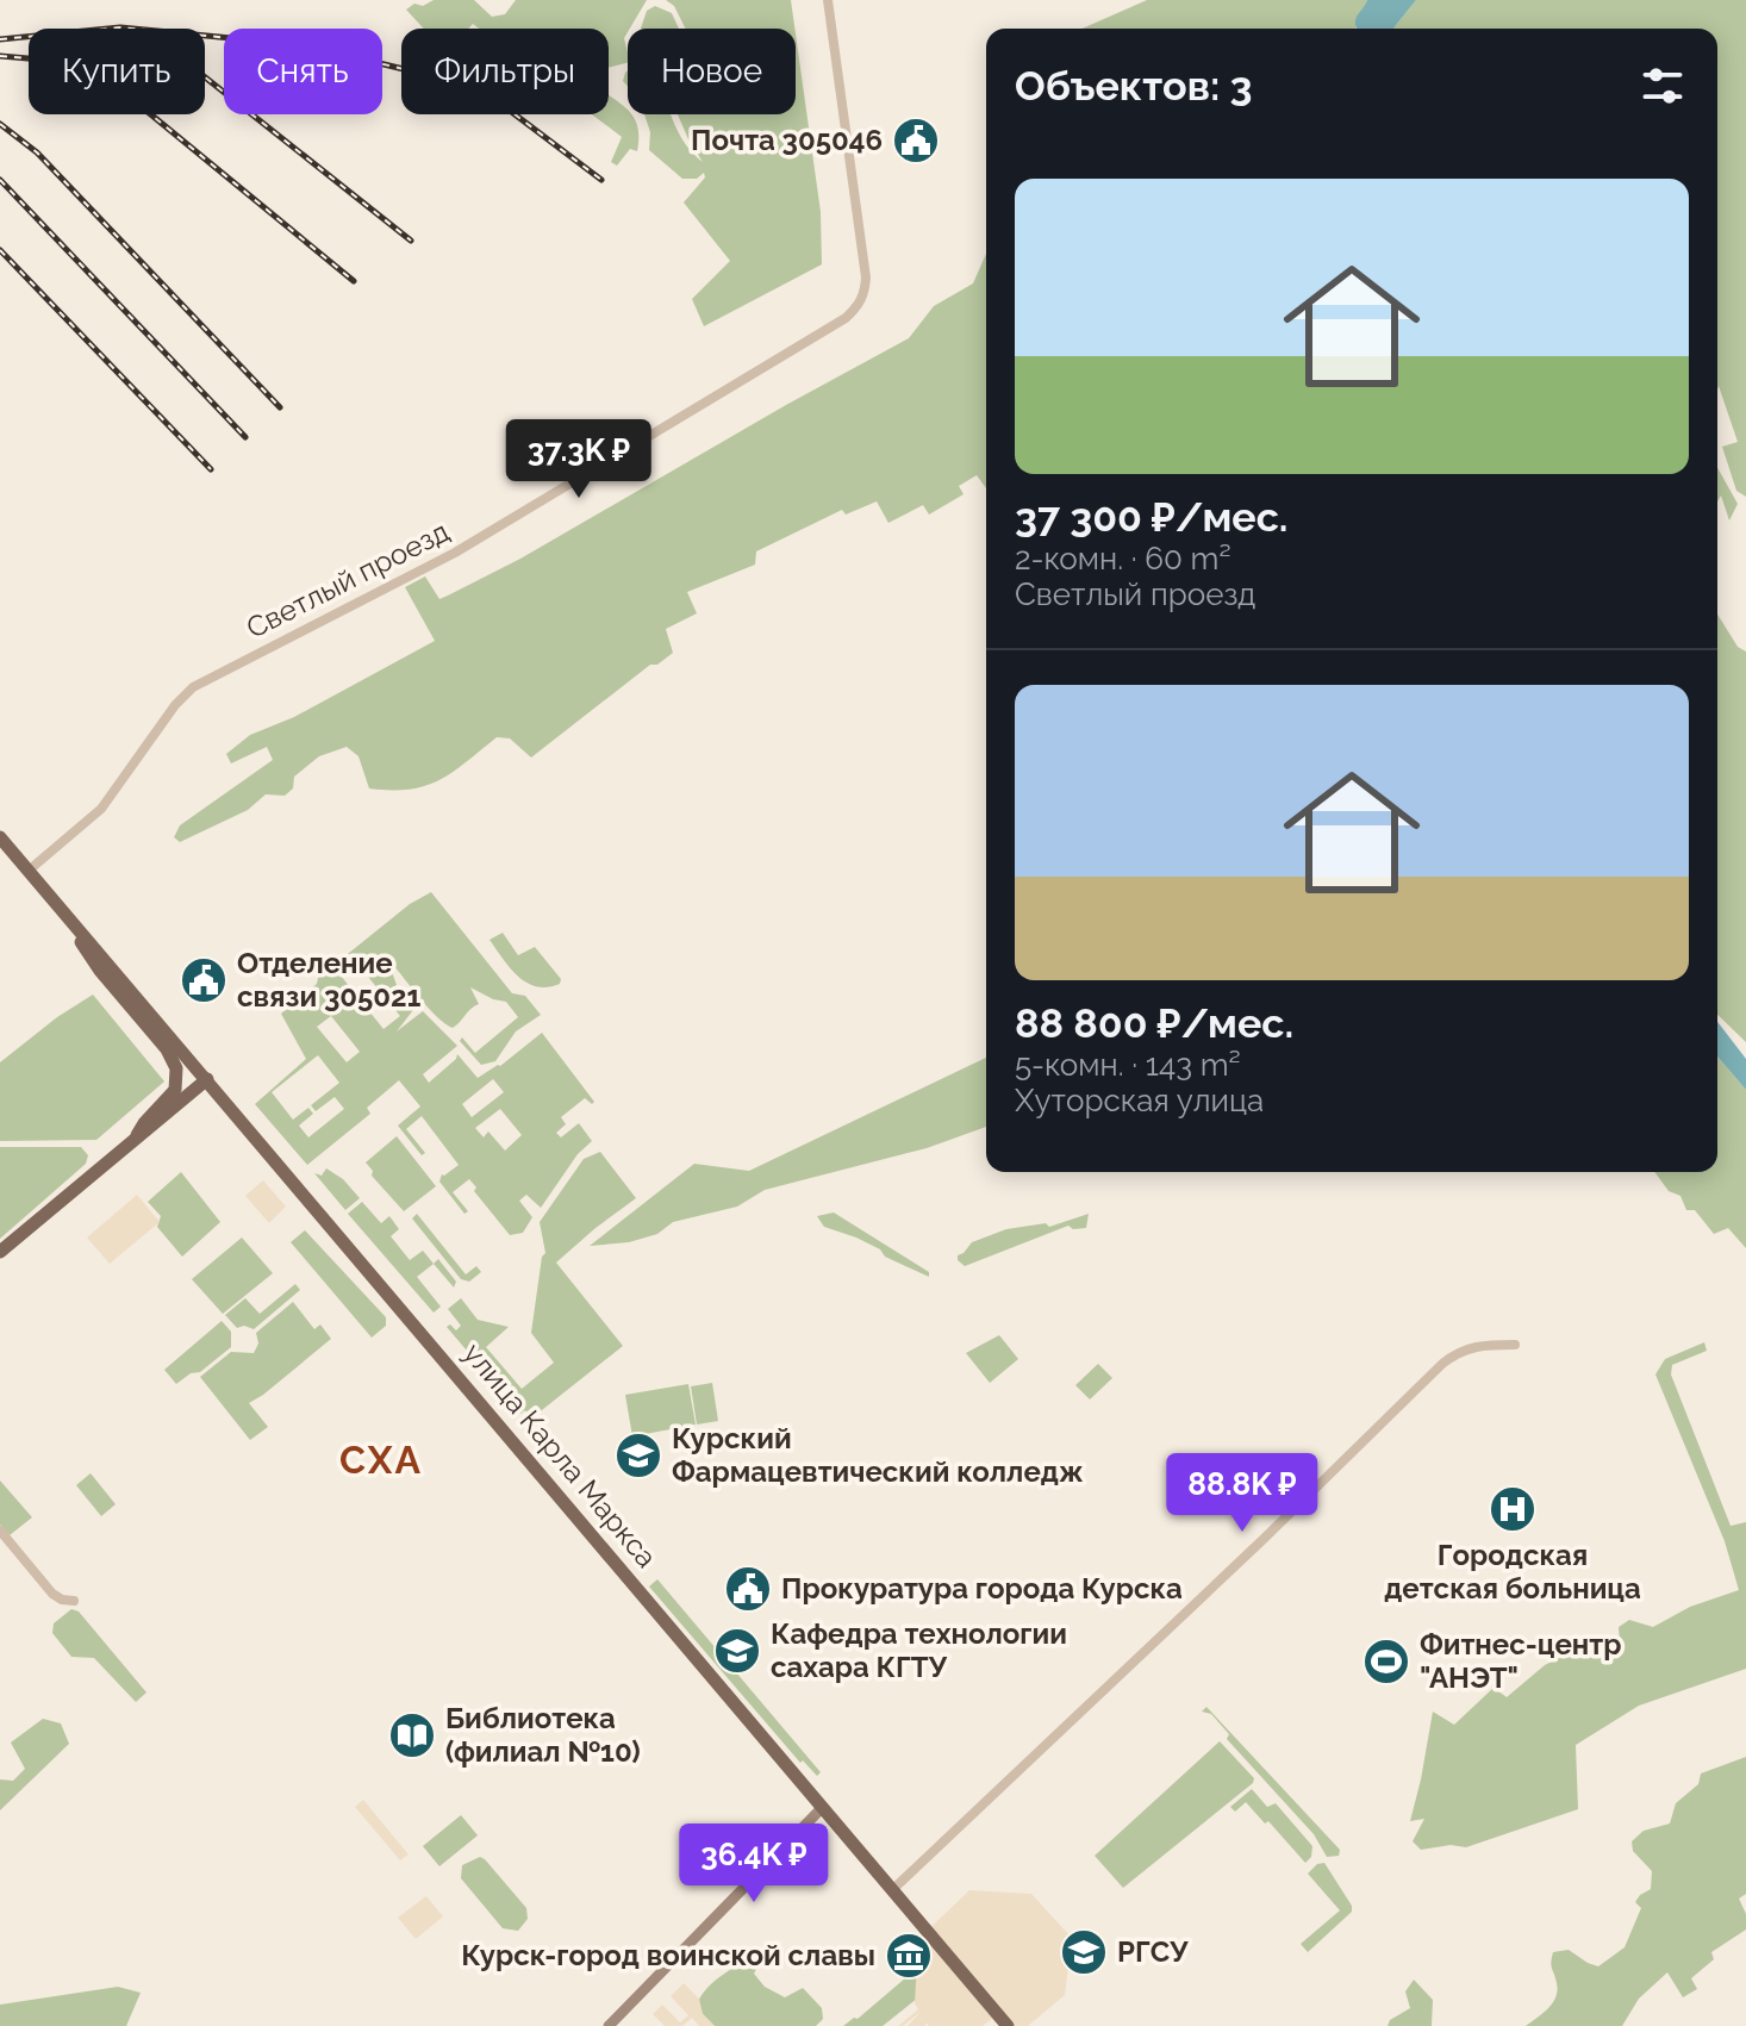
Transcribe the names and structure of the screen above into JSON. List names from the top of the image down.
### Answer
{
  "streets": {
    "main road": ["улица Карла Маркса"],
    "street": ["Светлый проезд"]
  },
  "crossings": [
    ["Светлый проезд", "улица Карла Маркса"]
  ],
  "districts": ["СХА"],
  "places": {
    "public building": ["Почта 305046", "Отделение связи 305021", "Прокуратура города Курска"],
    "school or university": ["Курский Фармацевтический колледж", "Кафедра технологии сахара КГТУ", "РГСУ"],
    "hospital": ["Городская детская больница"],
    "sports": ["Фитнес-центр \"АНЭТ\""],
    "library": ["Библиотека (филиал №10)"],
    "museum": ["Курск-город воинской славы"]
  },
  "page": {
    "chip": [
      "Купить",
      "Снять",
      "Фильтры",
      "Новое"
    ],
    "heading": "Объектов: 3",
    "list": [
      {
        "name": "37 300 ₽/мес.",
        "note": "2-комн. · 60 m² · Светлый проезд"
      },
      {
        "name": "88 800 ₽/мес.",
        "note": "5-комн. · 143 m² · Хуторская улица"
      }
    ],
    "price": ["37.3K ₽", "88.8K ₽", "36.4K ₽"]
  }
}
